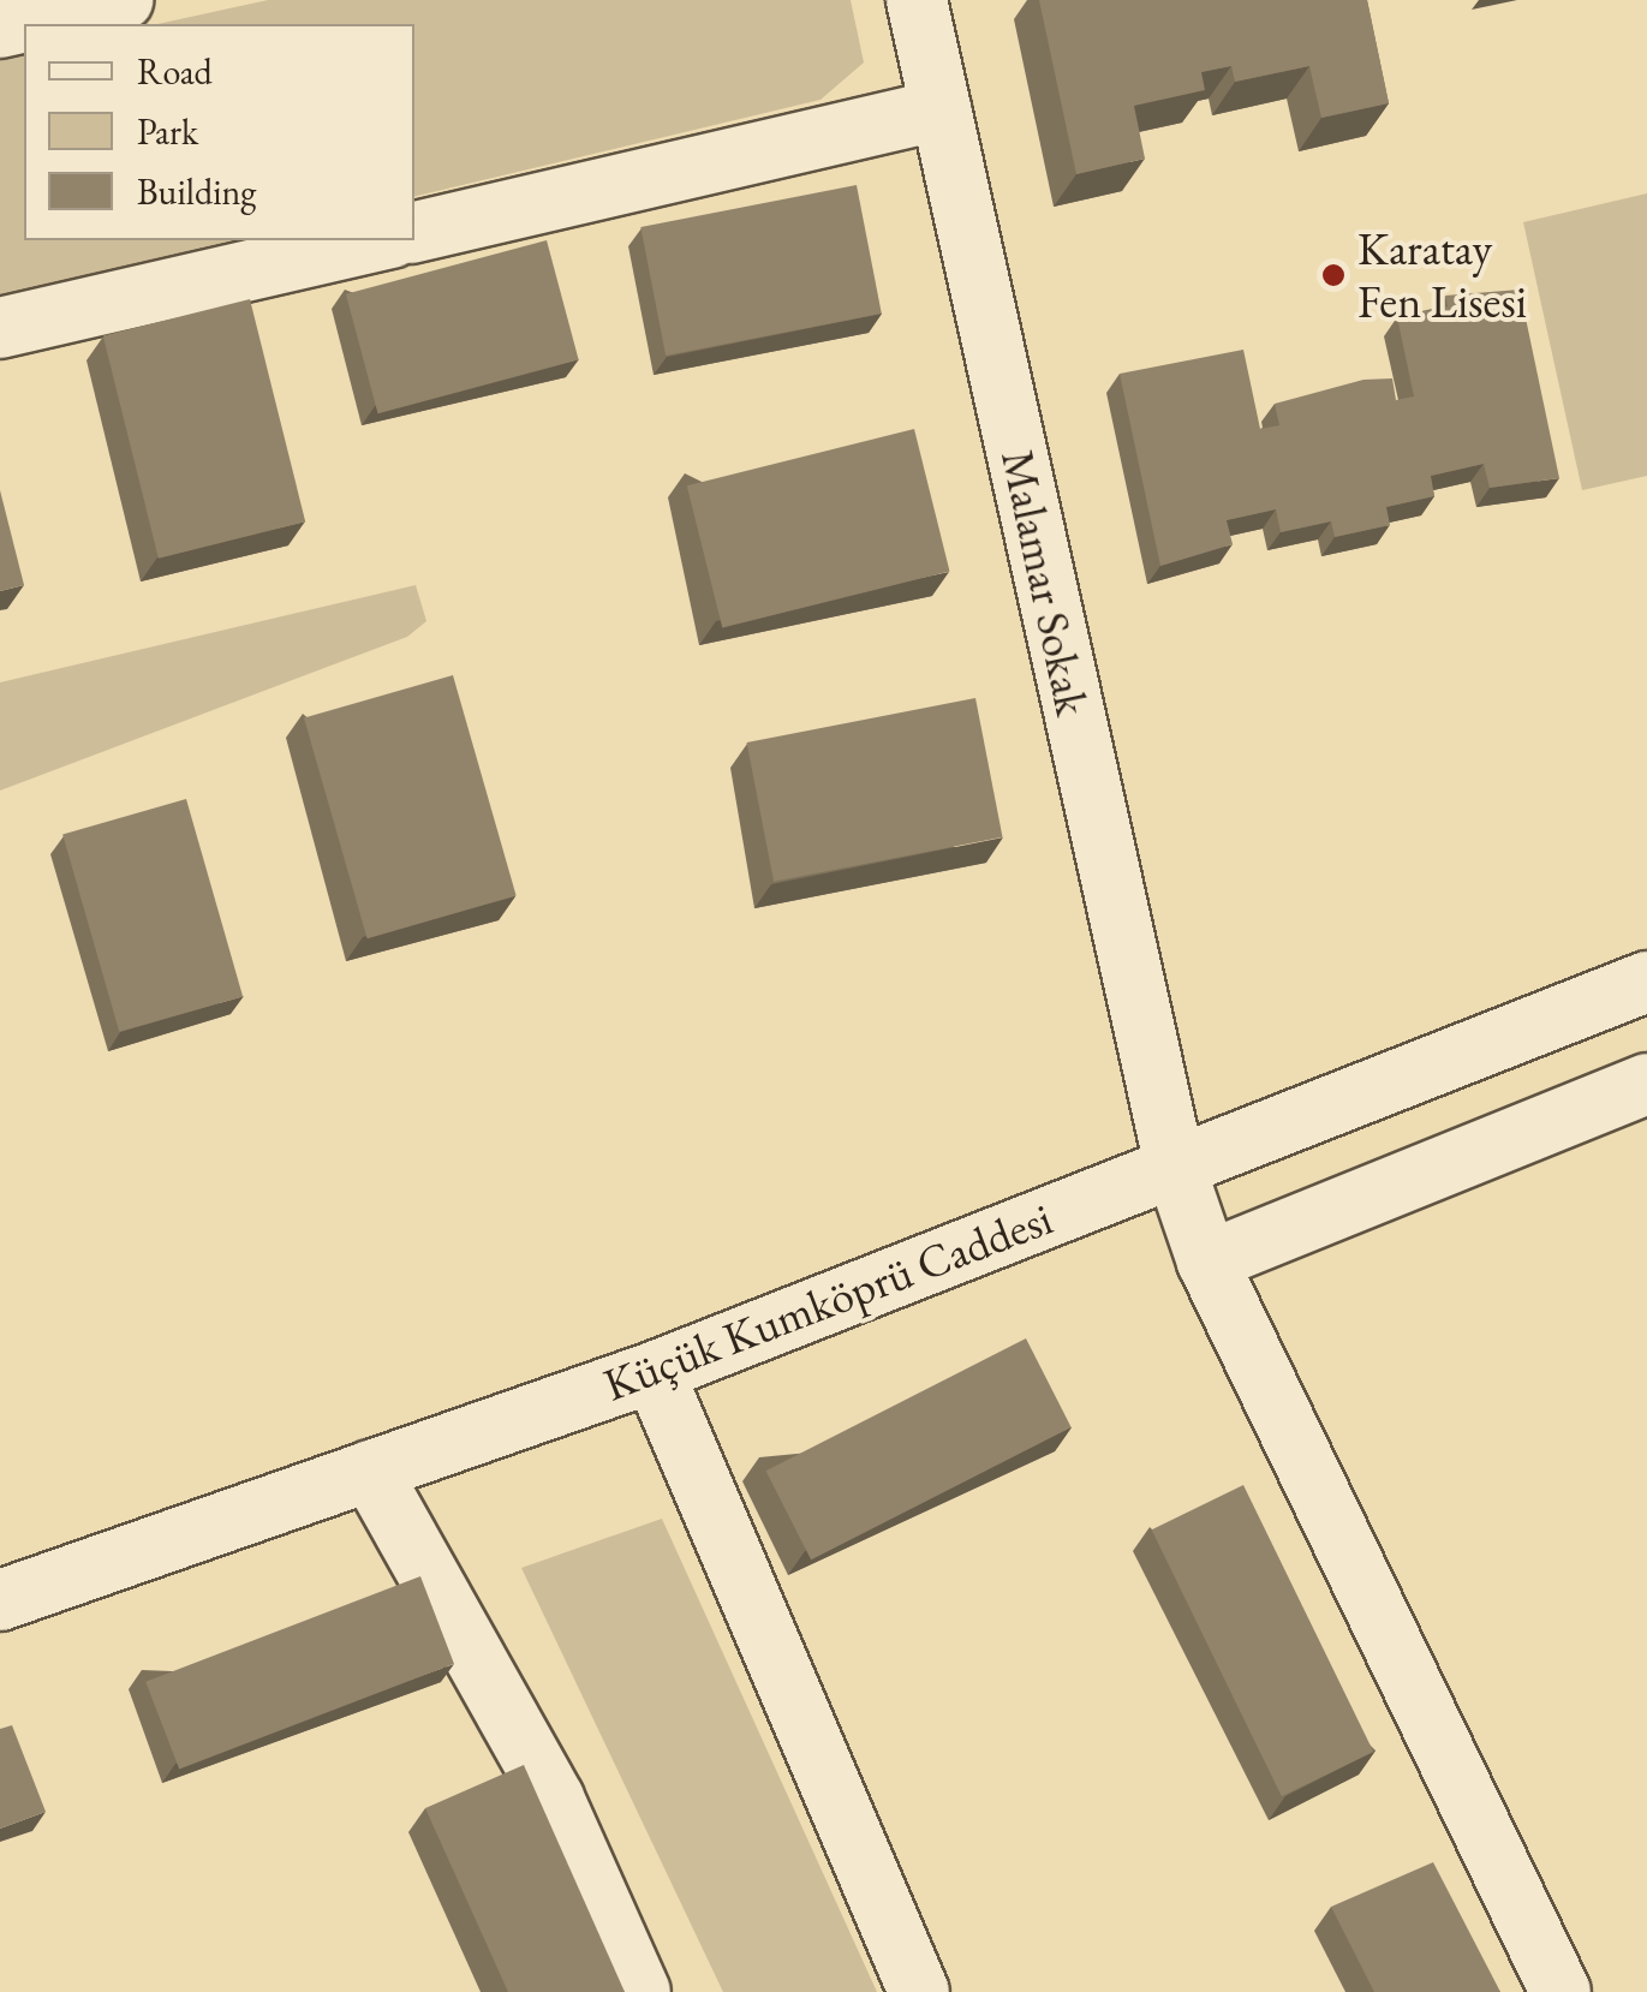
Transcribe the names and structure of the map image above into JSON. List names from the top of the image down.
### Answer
{
  "streets": {
    "street": ["Malamar Sokak", "Küçük Kumköprü Caddesi"]
  },
  "crossings": [
    ["Malamar Sokak", "Küçük Kumköprü Caddesi"]
  ],
  "places": ["Karatay Fen Lisesi"],
  "legend": ["Road", "Park", "Building"]
}
